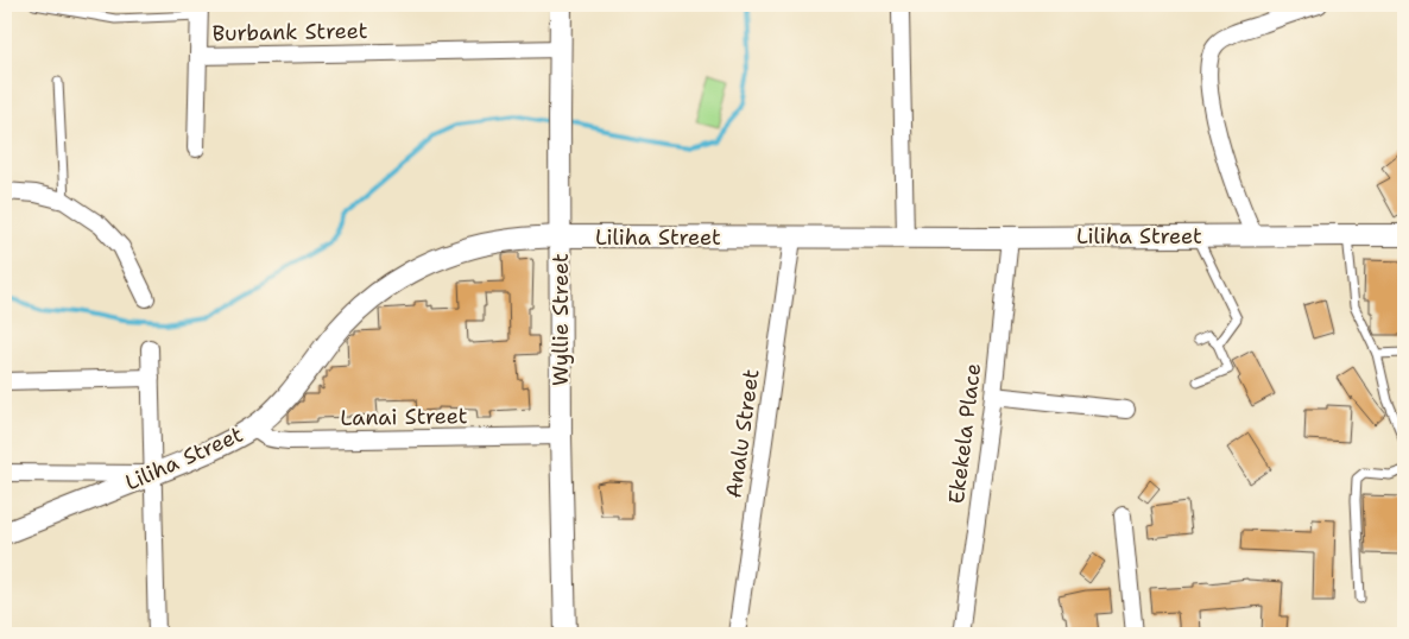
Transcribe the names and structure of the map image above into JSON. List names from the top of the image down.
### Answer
{
  "streets": {
    "street": [
      "Burbank Street",
      "Liliha Street",
      "Wyllie Street",
      "Lanai Street",
      "Analu Street",
      "Ekekela Place"
    ]
  },
  "crossings": [
    ["Burbank Street", "Wyllie Street"],
    ["Liliha Street", "Wyllie Street"],
    ["Liliha Street", "Lanai Street"],
    ["Liliha Street", "Analu Street"],
    ["Liliha Street", "Ekekela Place"],
    ["Wyllie Street", "Lanai Street"]
  ]
}
